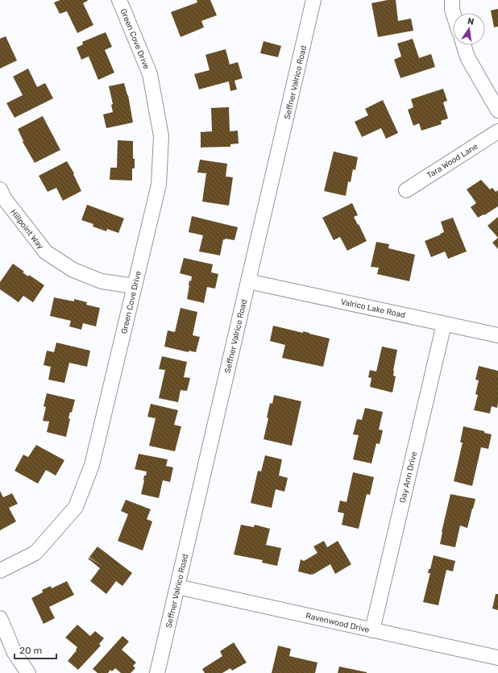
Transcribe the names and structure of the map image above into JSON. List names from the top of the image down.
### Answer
{
  "streets": {
    "street": [
      "Green Cove Drive",
      "Seffner Valrico Road",
      "Tara Wood Lane",
      "Hillpoint Way",
      "Valrico Lake Road",
      "Gay Ann Drive",
      "Ravenwood Drive"
    ]
  },
  "crossings": [
    ["Green Cove Drive", "Hillpoint Way"],
    ["Seffner Valrico Road", "Valrico Lake Road"],
    ["Seffner Valrico Road", "Ravenwood Drive"],
    ["Valrico Lake Road", "Gay Ann Drive"],
    ["Gay Ann Drive", "Ravenwood Drive"]
  ],
  "scale_bar": "20 m",
  "north": "top"
}
